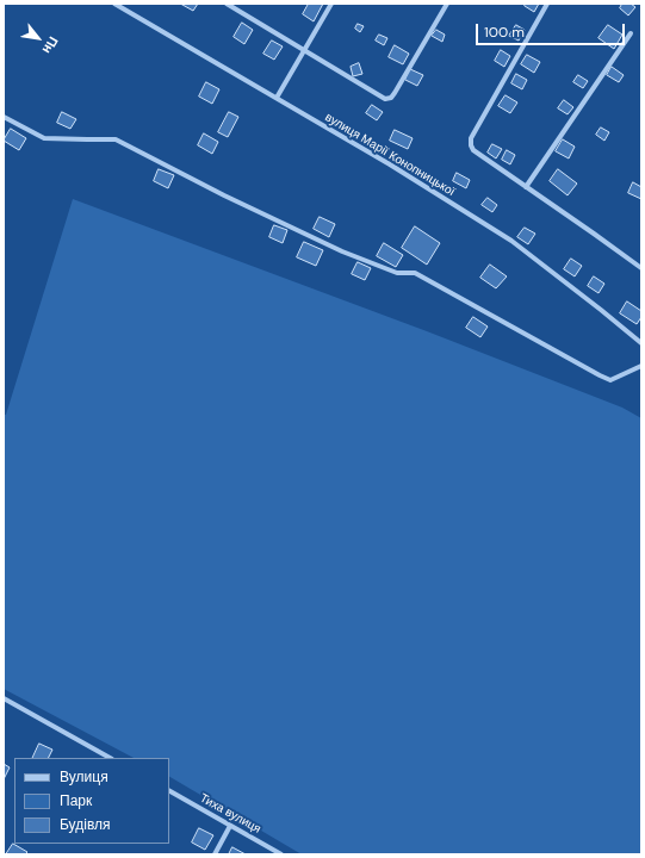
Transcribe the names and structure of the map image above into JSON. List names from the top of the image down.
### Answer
{
  "streets": {
    "street": ["вулиця Марії Конопницької", "Тиха вулиця"]
  },
  "legend": ["Вулиця", "Парк", "Будівля"],
  "scale_bar": "100 m",
  "north": "bottom right"
}
